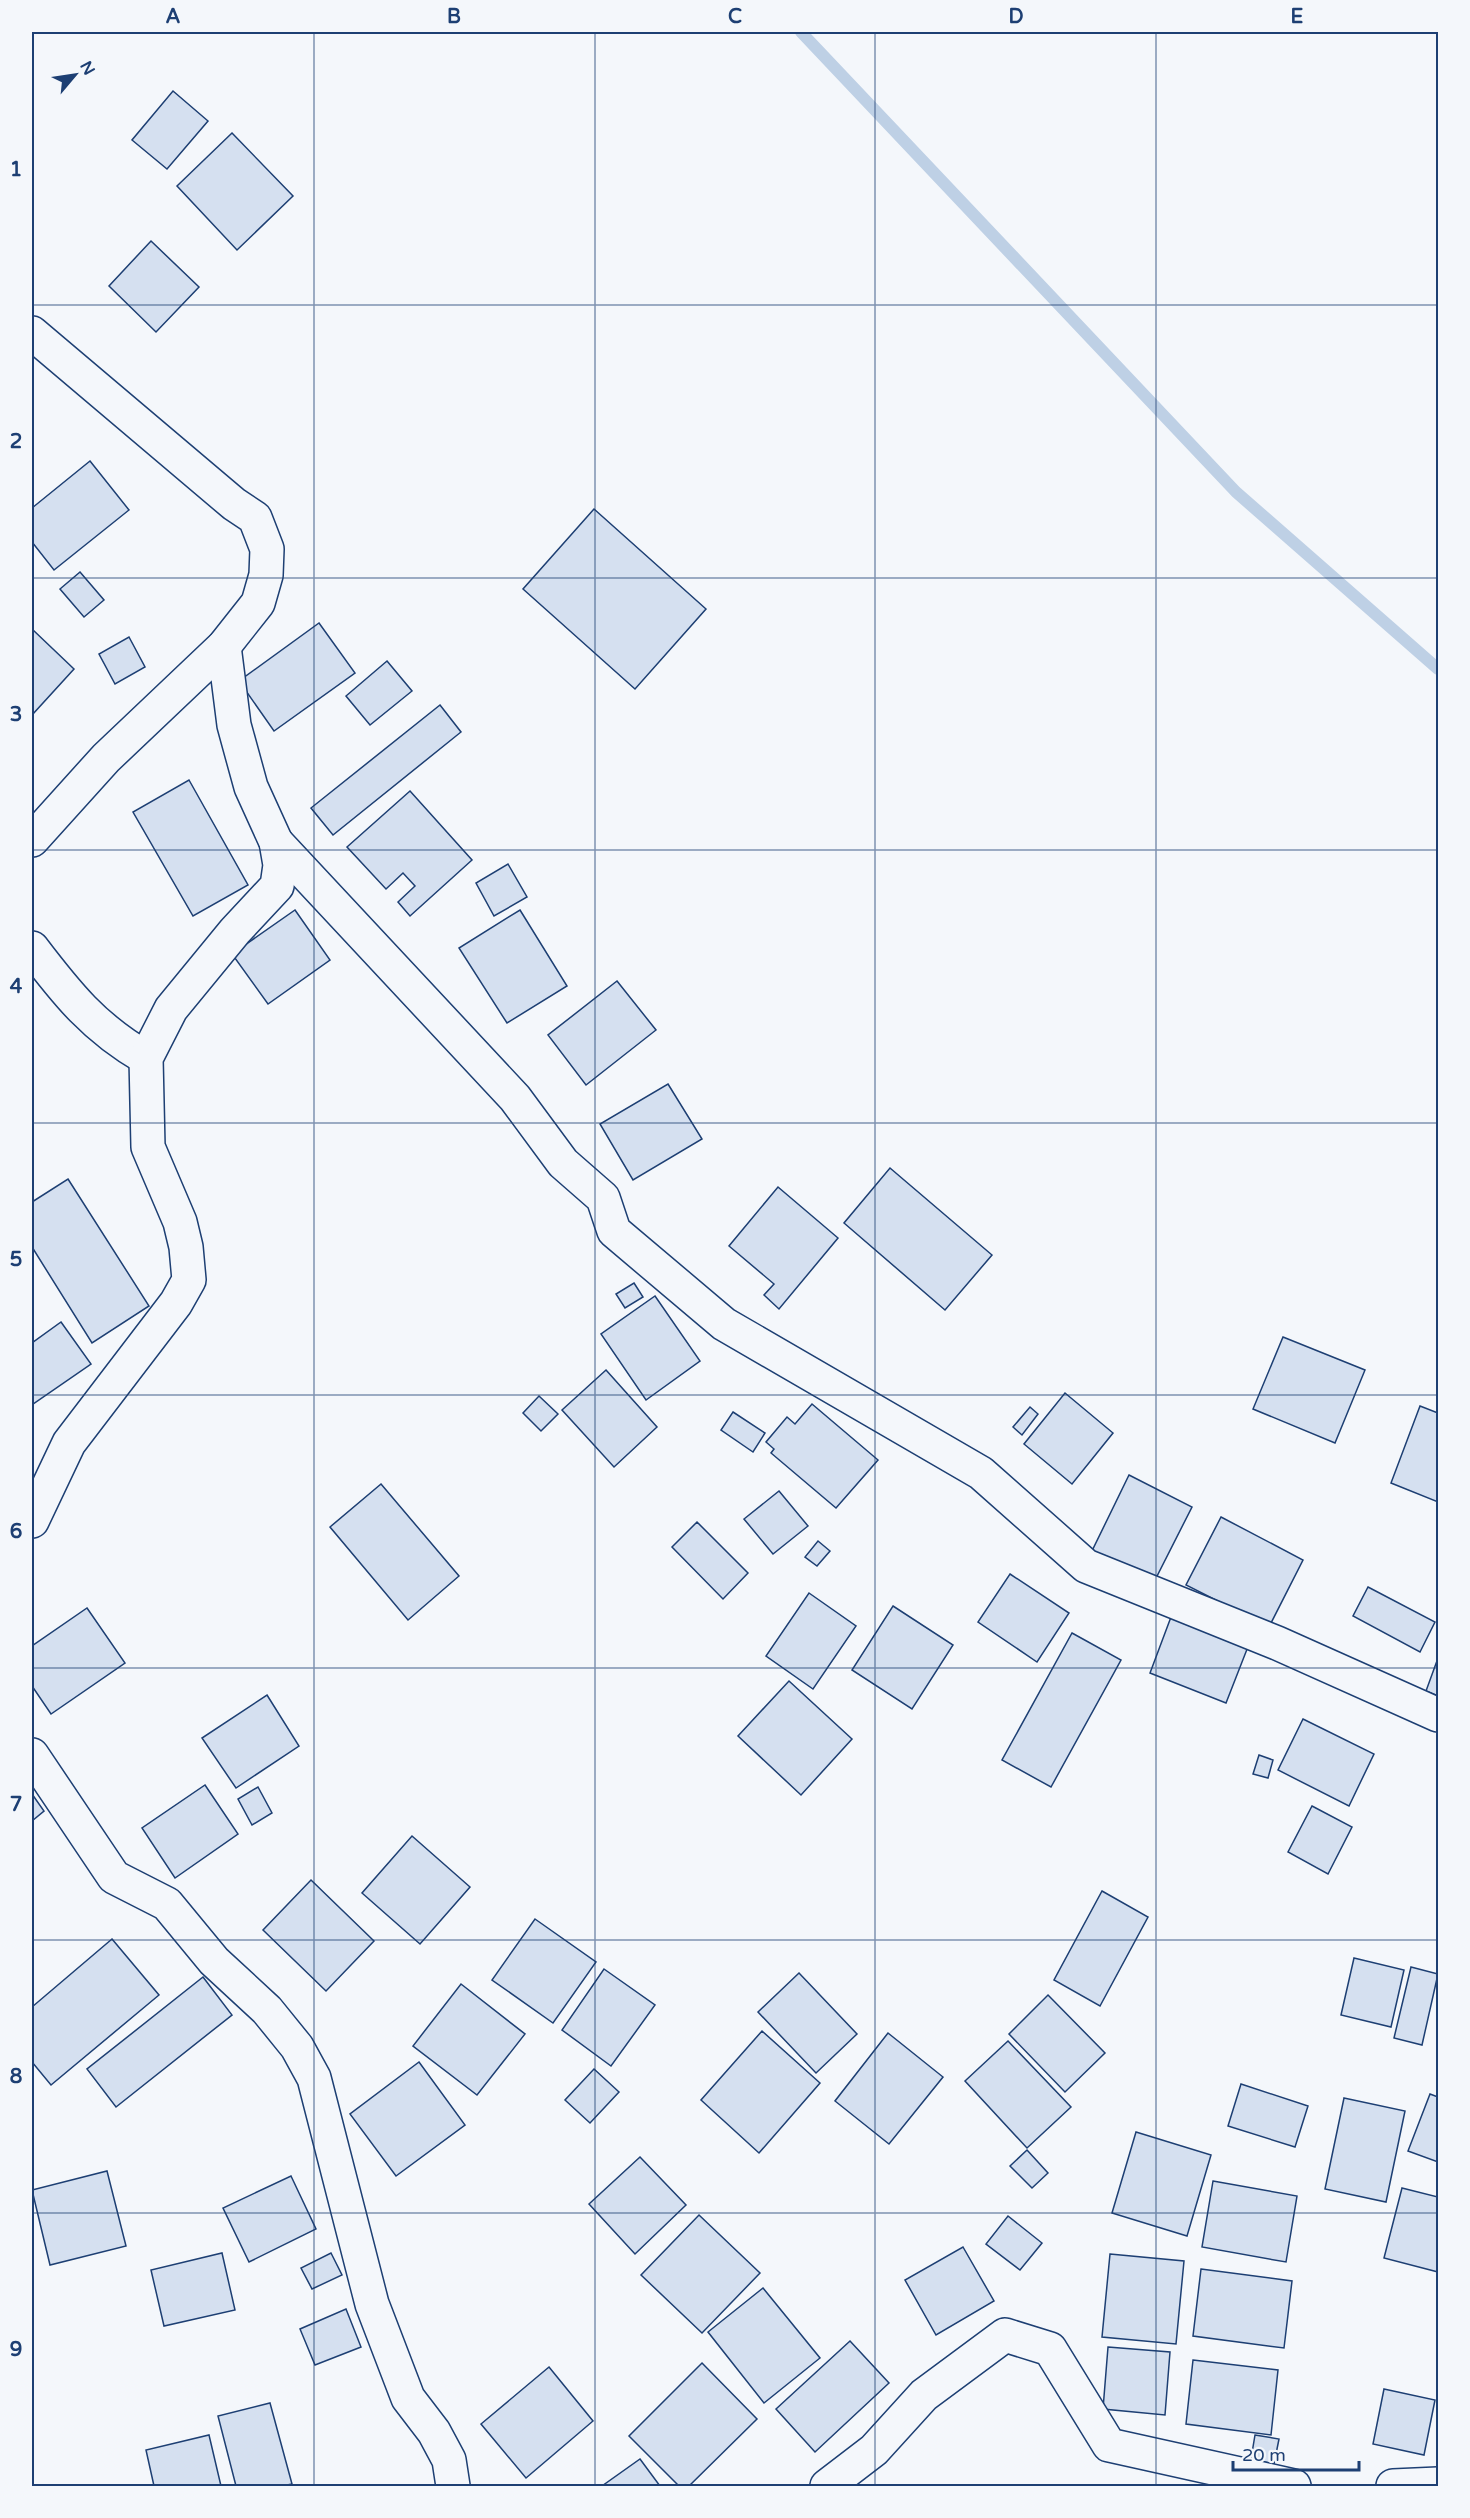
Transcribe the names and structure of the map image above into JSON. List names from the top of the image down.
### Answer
{
  "scale_bar": "20 m",
  "north": "top right",
  "grid": {
    "columns": [
      "A",
      "B",
      "C",
      "D",
      "E"
    ],
    "rows": [
      "1",
      "2",
      "3",
      "4",
      "5",
      "6",
      "7",
      "8",
      "9"
    ]
  }
}
